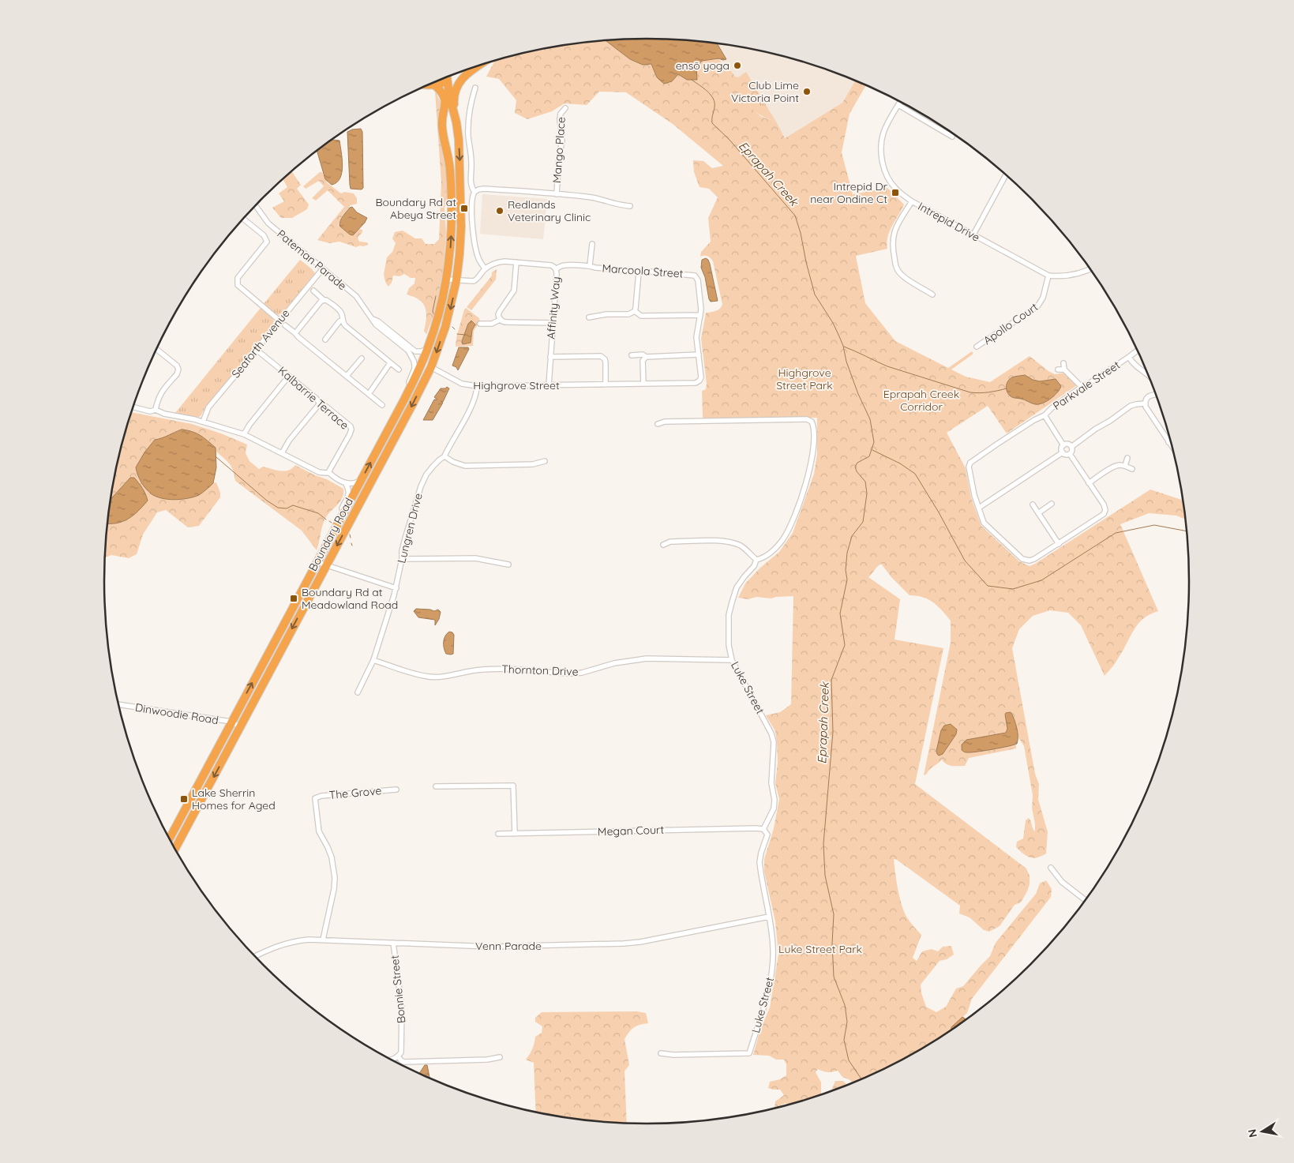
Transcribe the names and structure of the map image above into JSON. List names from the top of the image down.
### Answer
{
  "streets": {
    "highway": ["Boundary Road"],
    "street": [
      "Mango Place",
      "Intrepid Drive",
      "Pateman Parade",
      "Marcoola Street",
      "Affinity Way",
      "Apollo Court",
      "Seaforth Avenue",
      "Highgrove Street",
      "Parkvale Street",
      "Kalbarrie Terrace",
      "Lungren Drive",
      "Thornton Drive",
      "Luke Street",
      "Dinwoodie Road",
      "The Grove",
      "Megan Court",
      "Venn Parade",
      "Bonnie Street"
    ]
  },
  "crossings": [
    ["Intrepid Drive", "Apollo Court"],
    ["Pateman Parade", "Seaforth Avenue"],
    ["Pateman Parade", "Boundary Road"],
    ["Marcoola Street", "Affinity Way"],
    ["Marcoola Street", "Highgrove Street"],
    ["Affinity Way", "Highgrove Street"],
    ["Affinity Way", "Boundary Road"],
    ["Seaforth Avenue", "Kalbarrie Terrace"],
    ["Highgrove Street", "Lungren Drive"],
    ["Highgrove Street", "Boundary Road"],
    ["Lungren Drive", "Thornton Drive"],
    ["Boundary Road", "Dinwoodie Road"],
    ["Thornton Drive", "Luke Street"],
    ["Luke Street", "Megan Court"],
    ["Luke Street", "Venn Parade"],
    ["The Grove", "Venn Parade"],
    ["Venn Parade", "Bonnie Street"]
  ],
  "water": ["Eprapah Creek"],
  "parks": ["Highgrove Street Park", "Eprapah Creek Corridor", "Luke Street Park"],
  "places": {
    "other": ["ensō yoga", "Club Lime Victoria Point", "Redlands Veterinary Clinic"],
    "transit": [
      "Intrepid Dr near Ondine Ct",
      "Boundary Rd at Abeya Street",
      "Boundary Rd at Meadowland Road",
      "Lake Sherrin Homes for Aged"
    ]
  },
  "north": "left"
}
